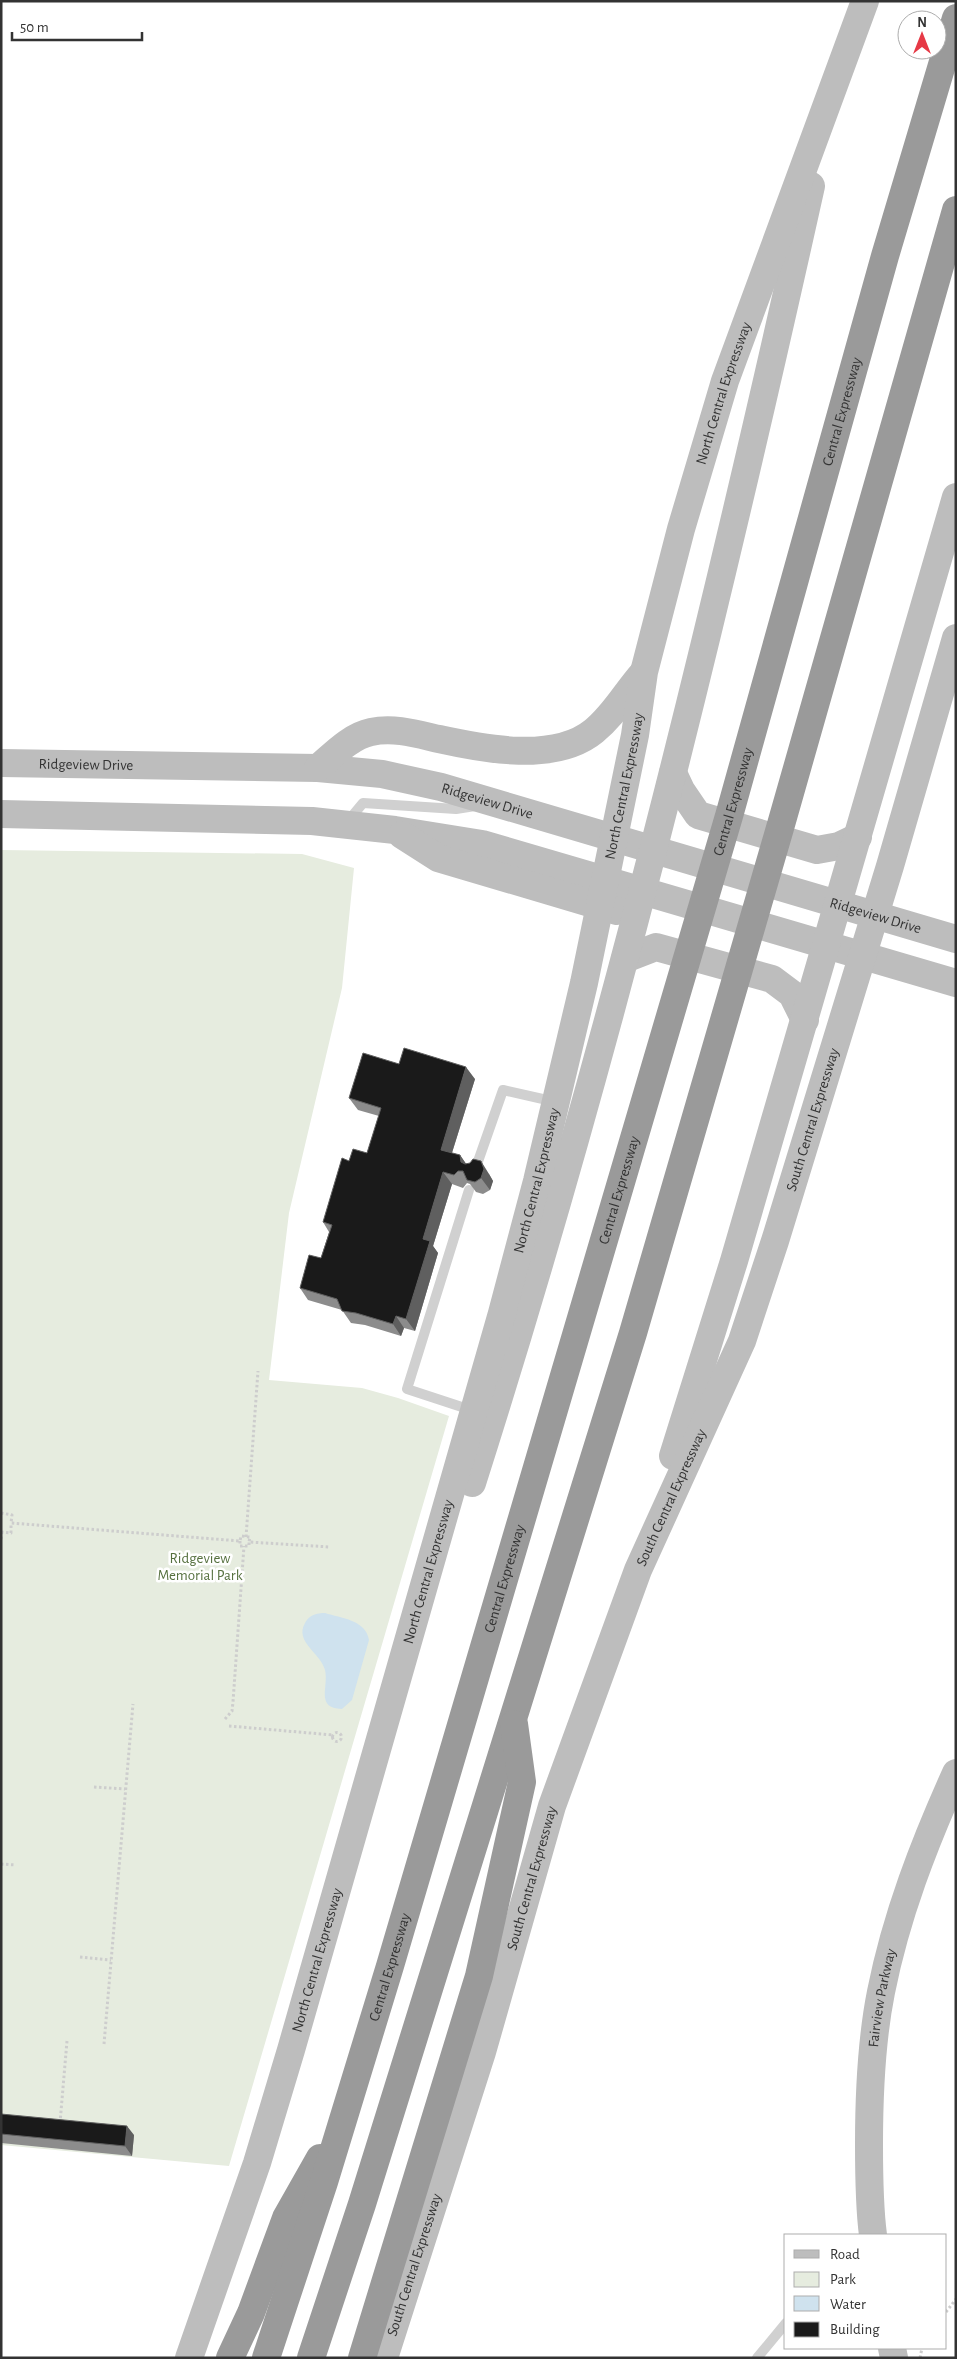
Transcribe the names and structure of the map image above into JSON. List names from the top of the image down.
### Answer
{
  "streets": {
    "highway": ["Central Expressway"],
    "main road": [
      "North Central Expressway",
      "Ridgeview Drive",
      "South Central Expressway",
      "Fairview Parkway"
    ]
  },
  "parks": ["Ridgeview Memorial Park"],
  "legend": [
    "Road",
    "Park",
    "Water",
    "Building"
  ],
  "scale_bar": "50 m",
  "north": "top"
}
